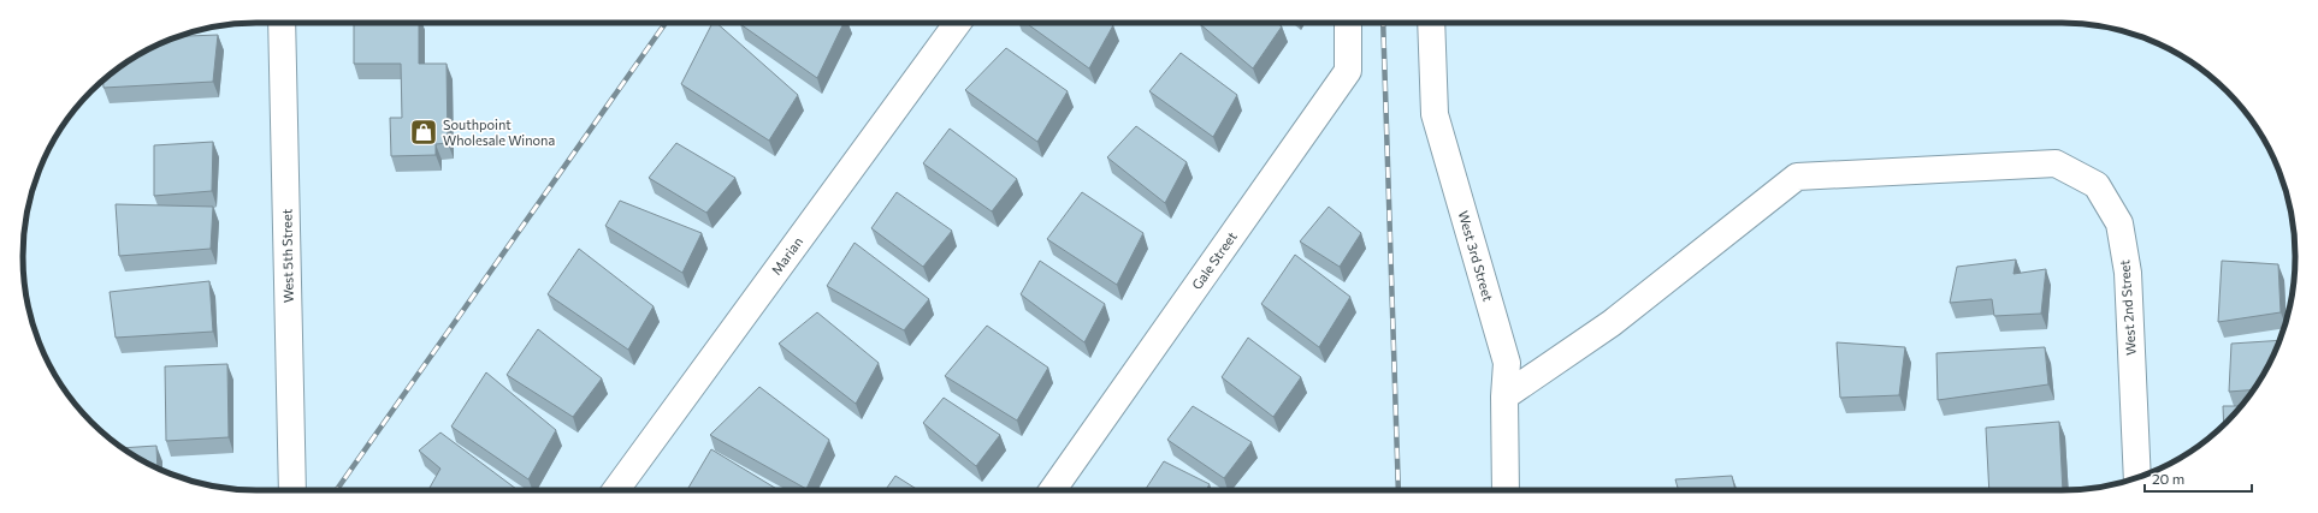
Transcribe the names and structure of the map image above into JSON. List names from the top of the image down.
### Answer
{
  "streets": {
    "street": [
      "West 5th Street",
      "Marian",
      "West 3rd Street",
      "Gale Street",
      "West 2nd Street"
    ]
  },
  "crossings": [
    ["West 3rd Street", "West 2nd Street"]
  ],
  "places": {
    "shop": ["Southpoint Wholesale Winona"]
  },
  "scale_bar": "20 m"
}
